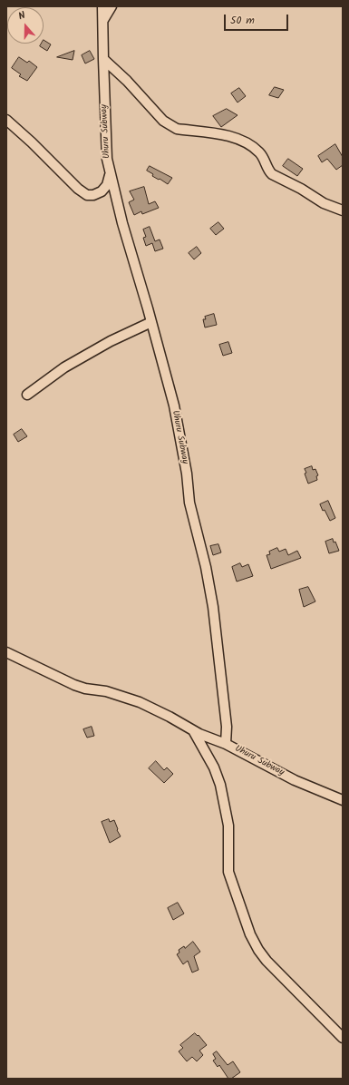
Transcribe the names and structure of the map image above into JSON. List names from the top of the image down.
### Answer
{
  "streets": {
    "street": ["Uhuru Subway"]
  },
  "scale_bar": "50 m",
  "north": "top"
}
